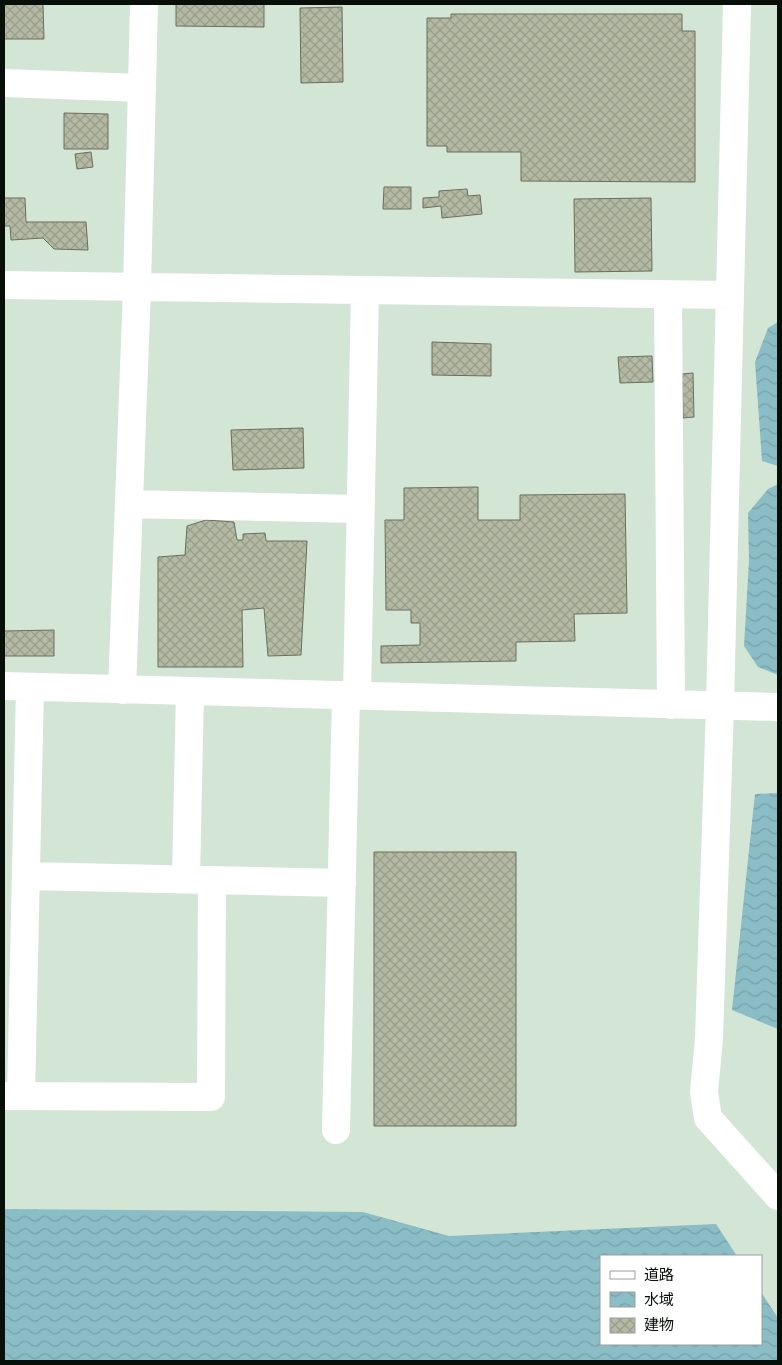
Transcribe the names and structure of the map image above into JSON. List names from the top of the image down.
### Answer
{
  "legend": ["道路", "水域", "建物"]
}
